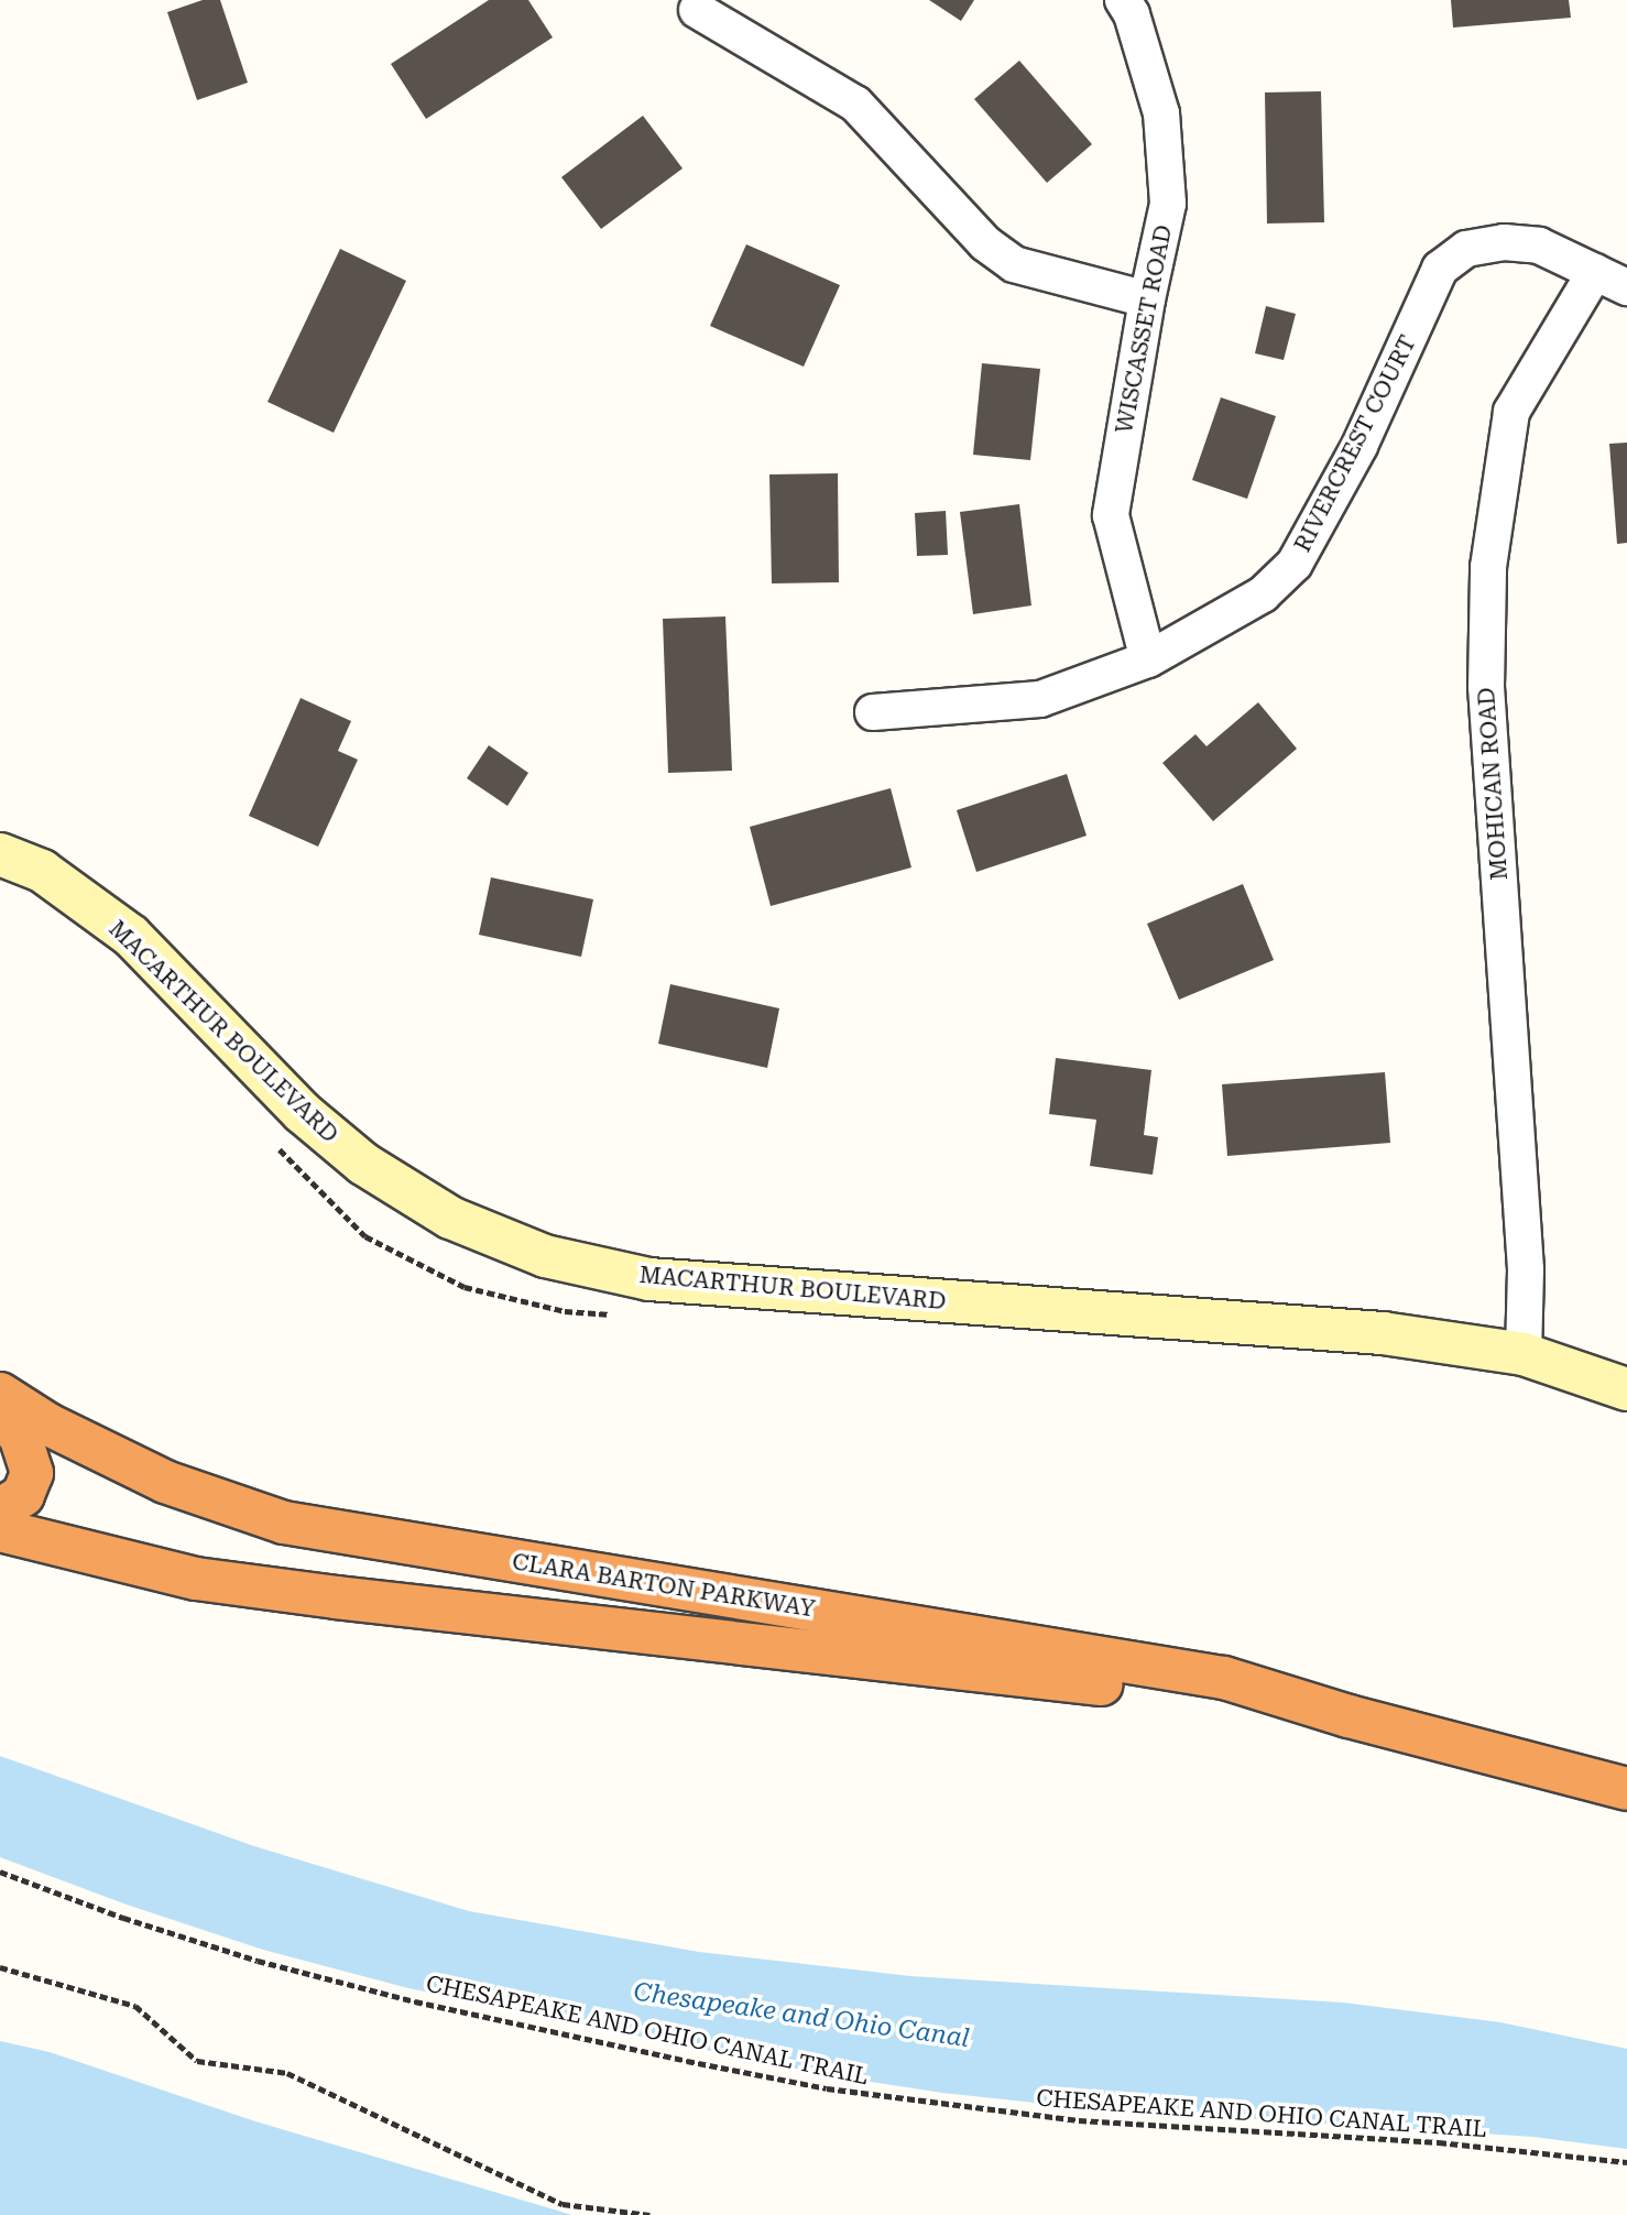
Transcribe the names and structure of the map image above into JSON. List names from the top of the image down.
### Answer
{
  "streets": {
    "highway": ["CLARA BARTON PARKWAY"],
    "main road": ["MACARTHUR BOULEVARD"],
    "street": ["WISCASSET ROAD", "RIVERCREST COURT", "MOHICAN ROAD"],
    "path": ["CHESAPEAKE AND OHIO CANAL TRAIL"]
  },
  "crossings": [
    ["WISCASSET ROAD", "RIVERCREST COURT"],
    ["RIVERCREST COURT", "MOHICAN ROAD"],
    ["MOHICAN ROAD", "MACARTHUR BOULEVARD"]
  ],
  "water": ["Chesapeake and Ohio Canal"]
}
